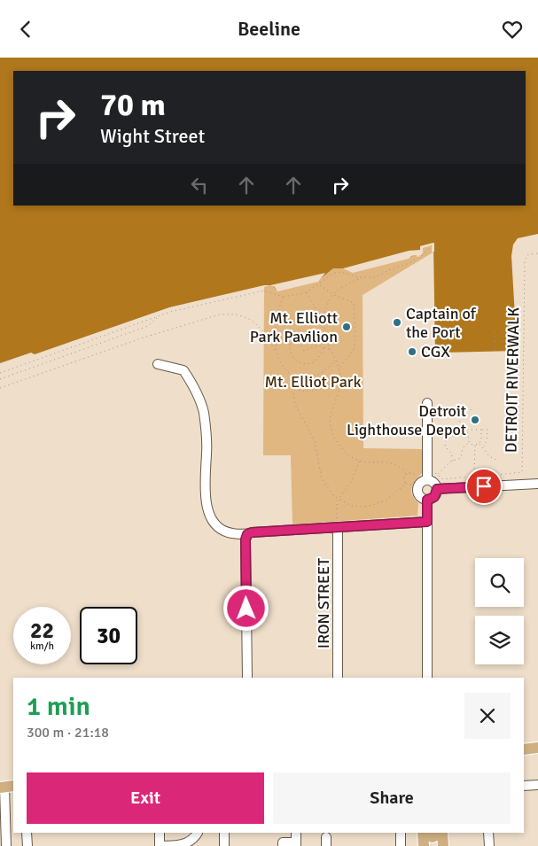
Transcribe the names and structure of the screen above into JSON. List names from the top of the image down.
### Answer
{
  "streets": {
    "street": ["IRON STREET"],
    "path": ["DETROIT RIVERWALK"]
  },
  "parks": ["Mt. Elliot Park"],
  "places": [
    "Captain of the Port",
    "Mt. Elliott Park Pavilion",
    "CGX",
    "Detroit Lighthouse Depot"
  ],
  "page": {
    "header": "Beeline",
    "turn": ["70 m", "Wight Street"],
    "speed": "22 km/h",
    "limit": "30",
    "heading": ["1 min", "300 m · 21:18"],
    "buttons": ["Exit", "Share"]
  }
}
